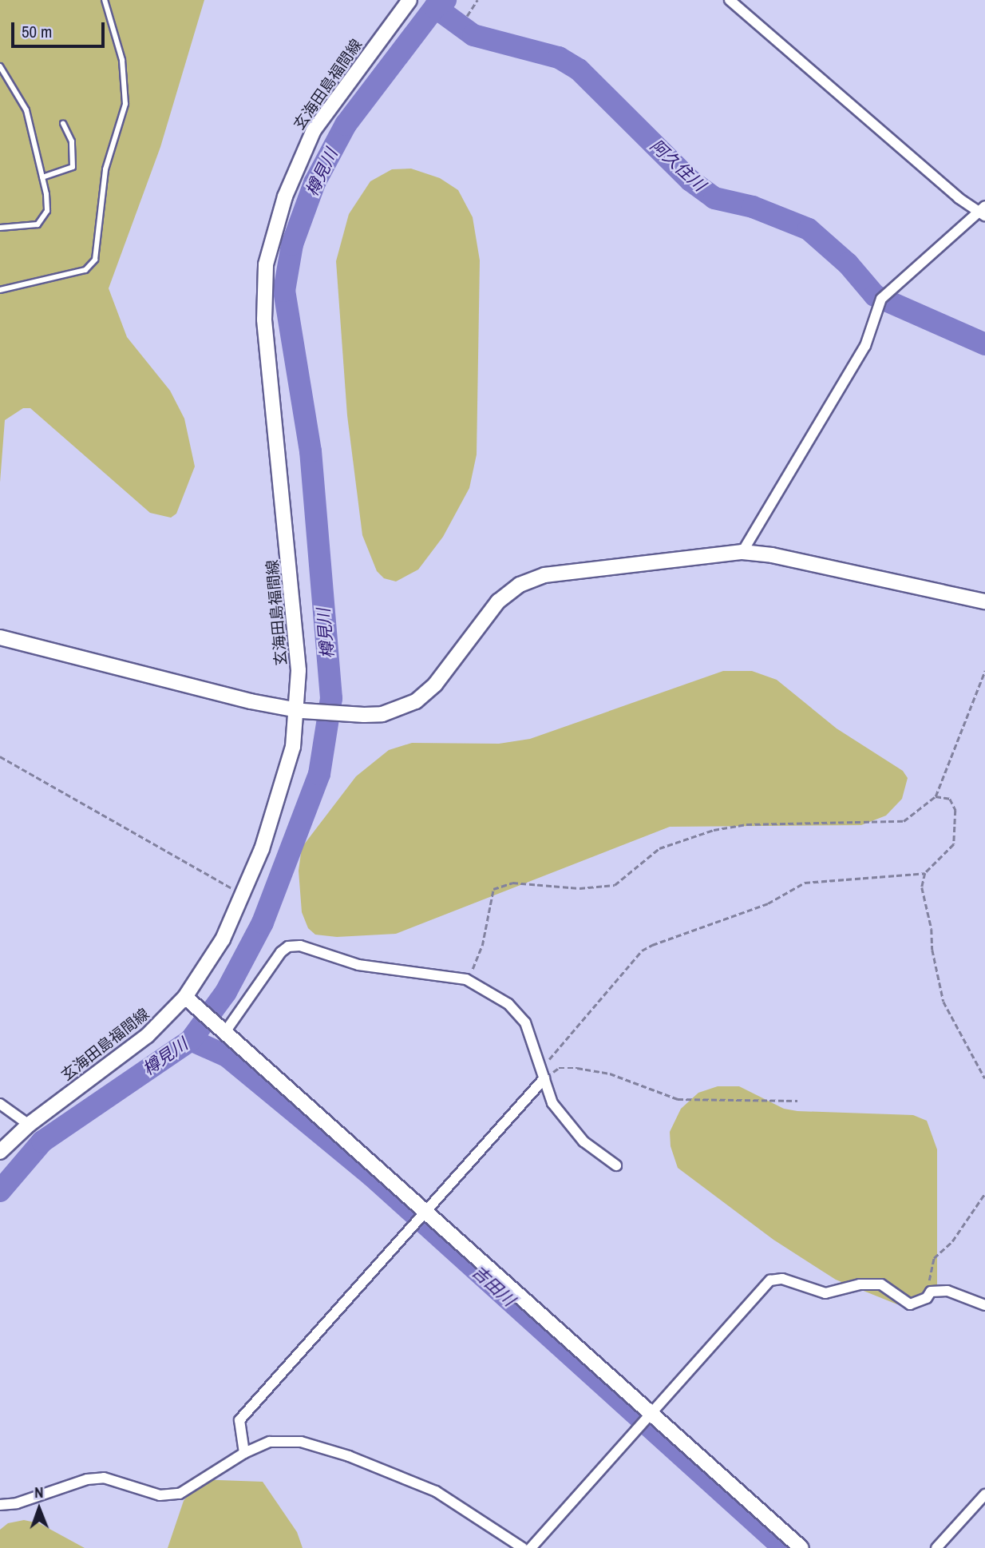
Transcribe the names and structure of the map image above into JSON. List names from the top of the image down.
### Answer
{
  "streets": {
    "street": ["玄海田島福間線"]
  },
  "water": ["阿久住川", "樽見川", "吉田川"],
  "scale_bar": "50 m",
  "north": "top"
}
